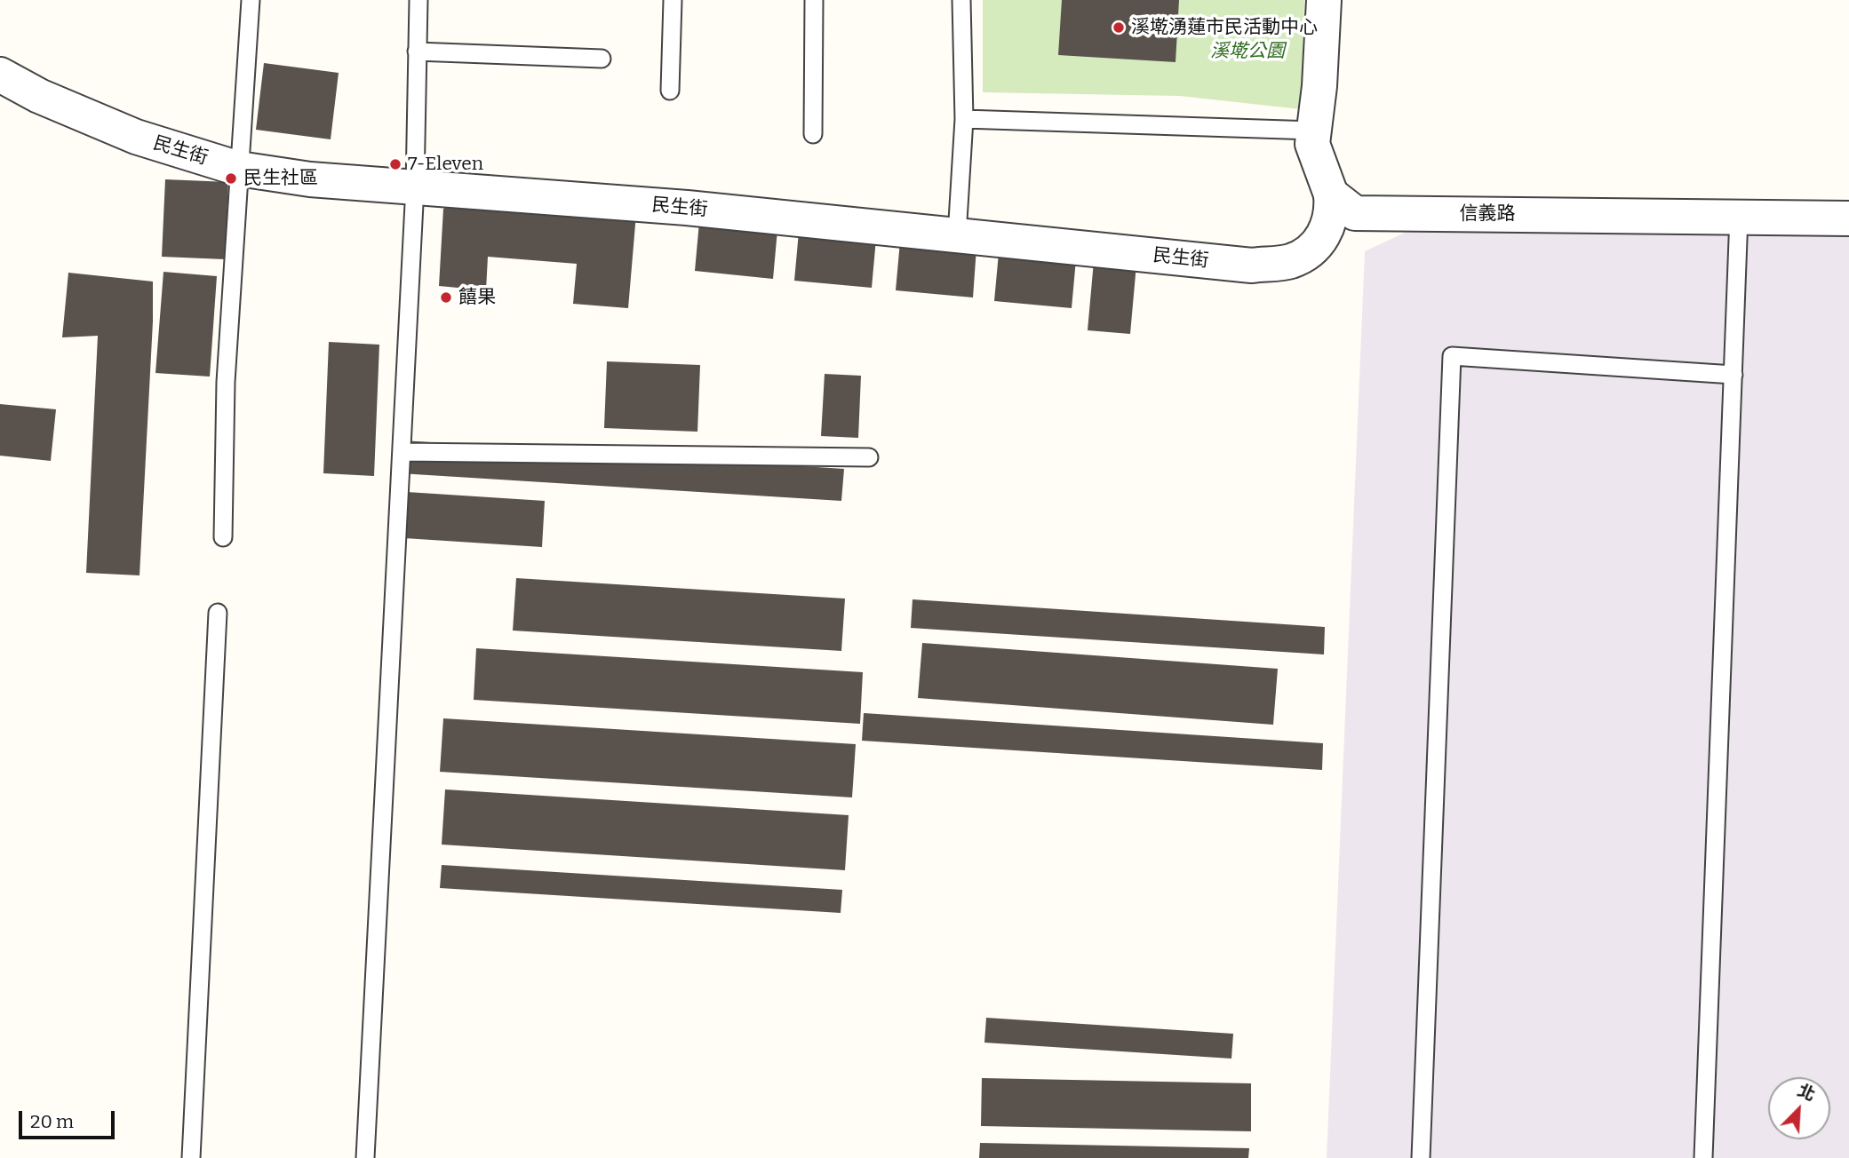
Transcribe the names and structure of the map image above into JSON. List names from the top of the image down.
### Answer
{
  "streets": {
    "street": ["民生街", "信義路"]
  },
  "crossings": [
    ["民生街", "信義路"]
  ],
  "parks": ["溪墘公園"],
  "places": [
    "溪墘湧蓮市民活動中心",
    "7-Eleven",
    "民生社區",
    "饎果"
  ],
  "scale_bar": "20 m",
  "north": "top right"
}
